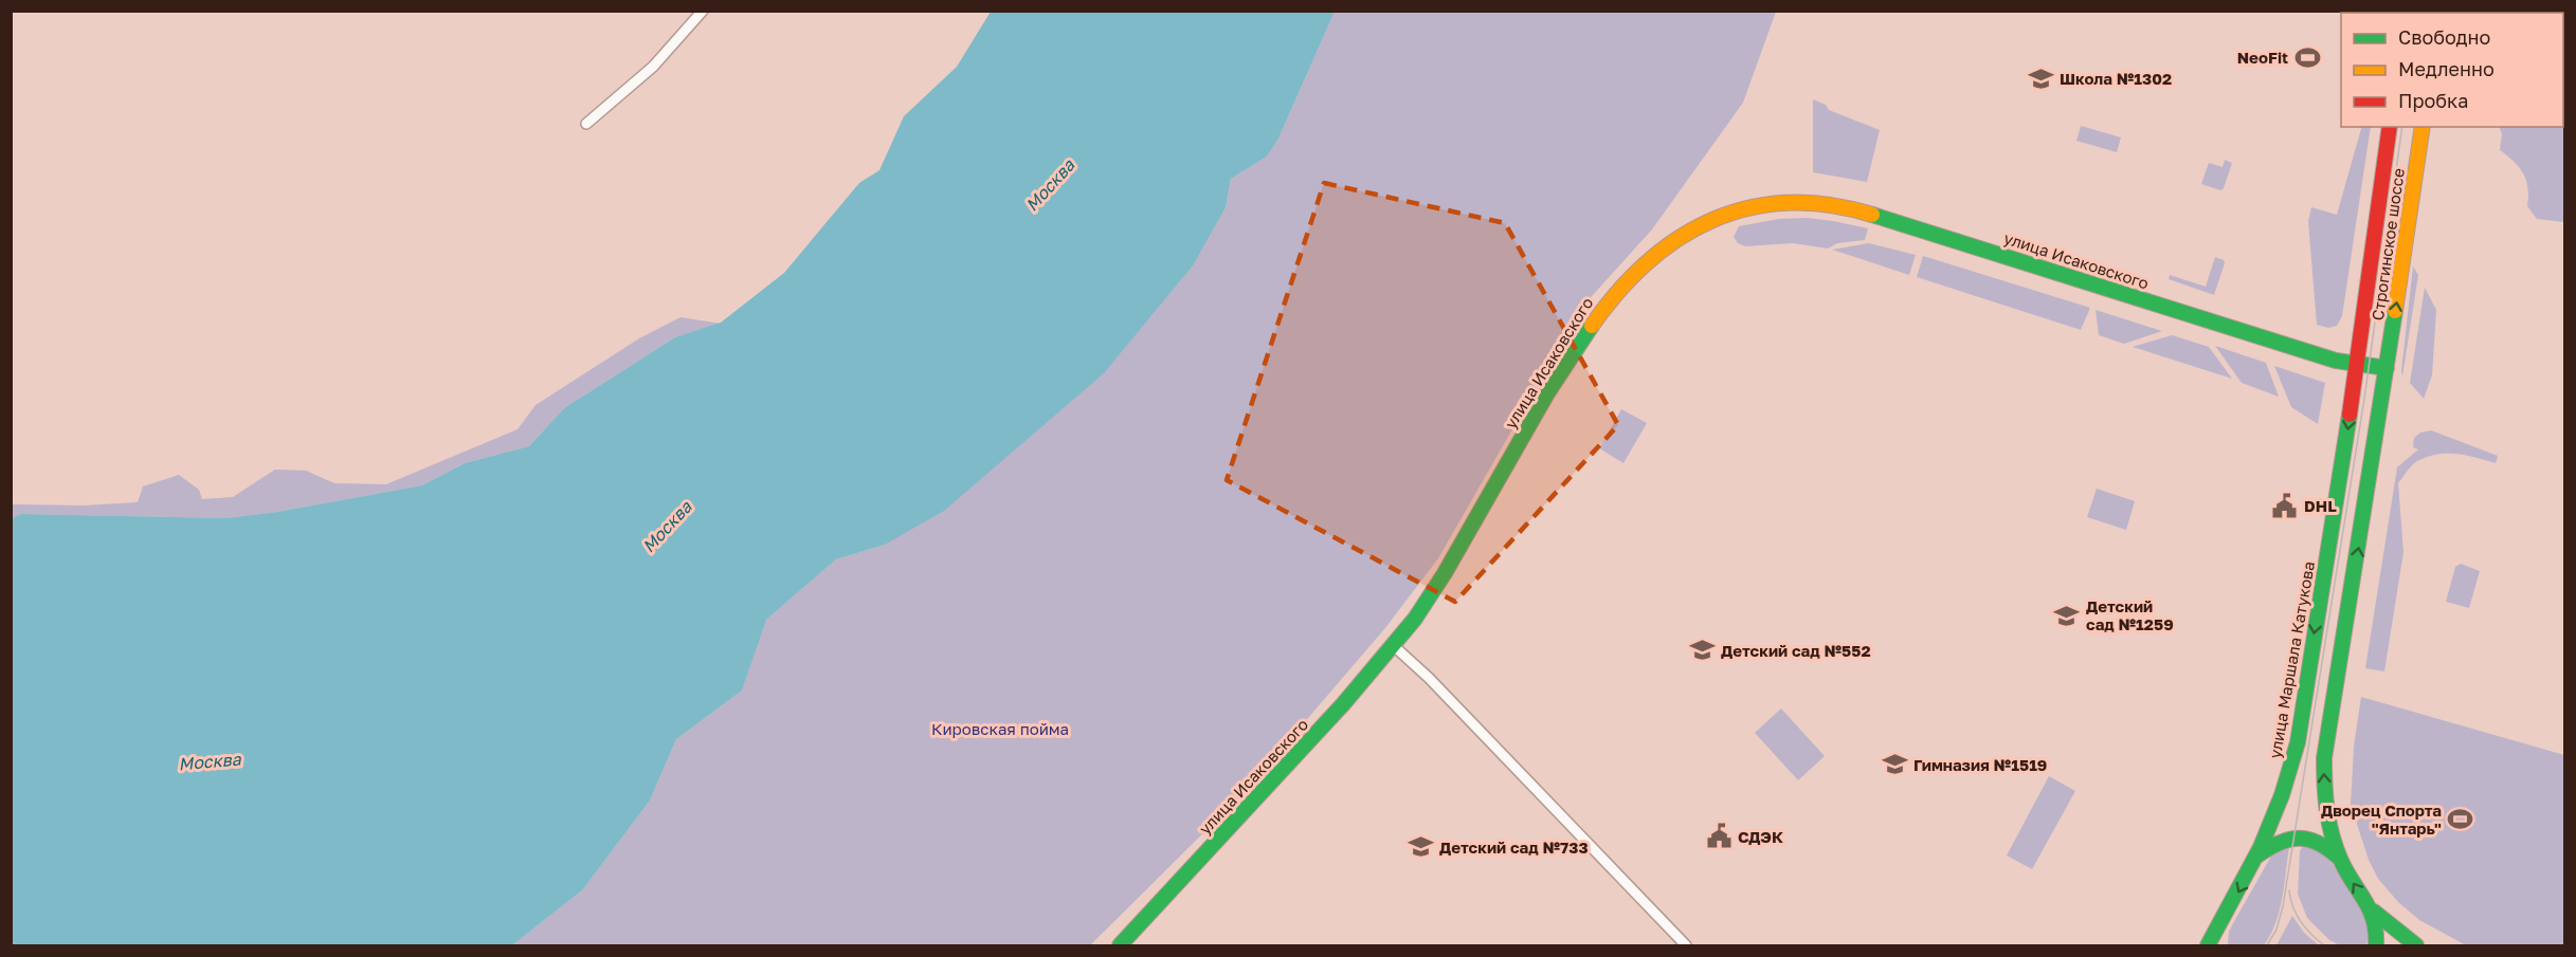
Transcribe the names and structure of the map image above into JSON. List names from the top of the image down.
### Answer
{
  "streets": {
    "main road": ["Строгинское шоссе", "улица Исаковского", "улица Маршала Катукова"]
  },
  "crossings": [
    ["Строгинское шоссе", "улица Исаковского"],
    ["Строгинское шоссе", "улица Маршала Катукова"],
    ["улица Исаковского", "улица Маршала Катукова"]
  ],
  "water": ["Москва"],
  "parks": ["Кировская пойма"],
  "places": {
    "sports": ["NeoFit", "Дворец Спорта \"Янтарь\""],
    "school or university": [
      "Школа №1302",
      "Детский сад №1259",
      "Детский сад №552",
      "Гимназия №1519",
      "Детский сад №733"
    ],
    "public building": ["DHL", "СДЭК"]
  },
  "legend": ["Свободно", "Медленно", "Пробка"]
}
